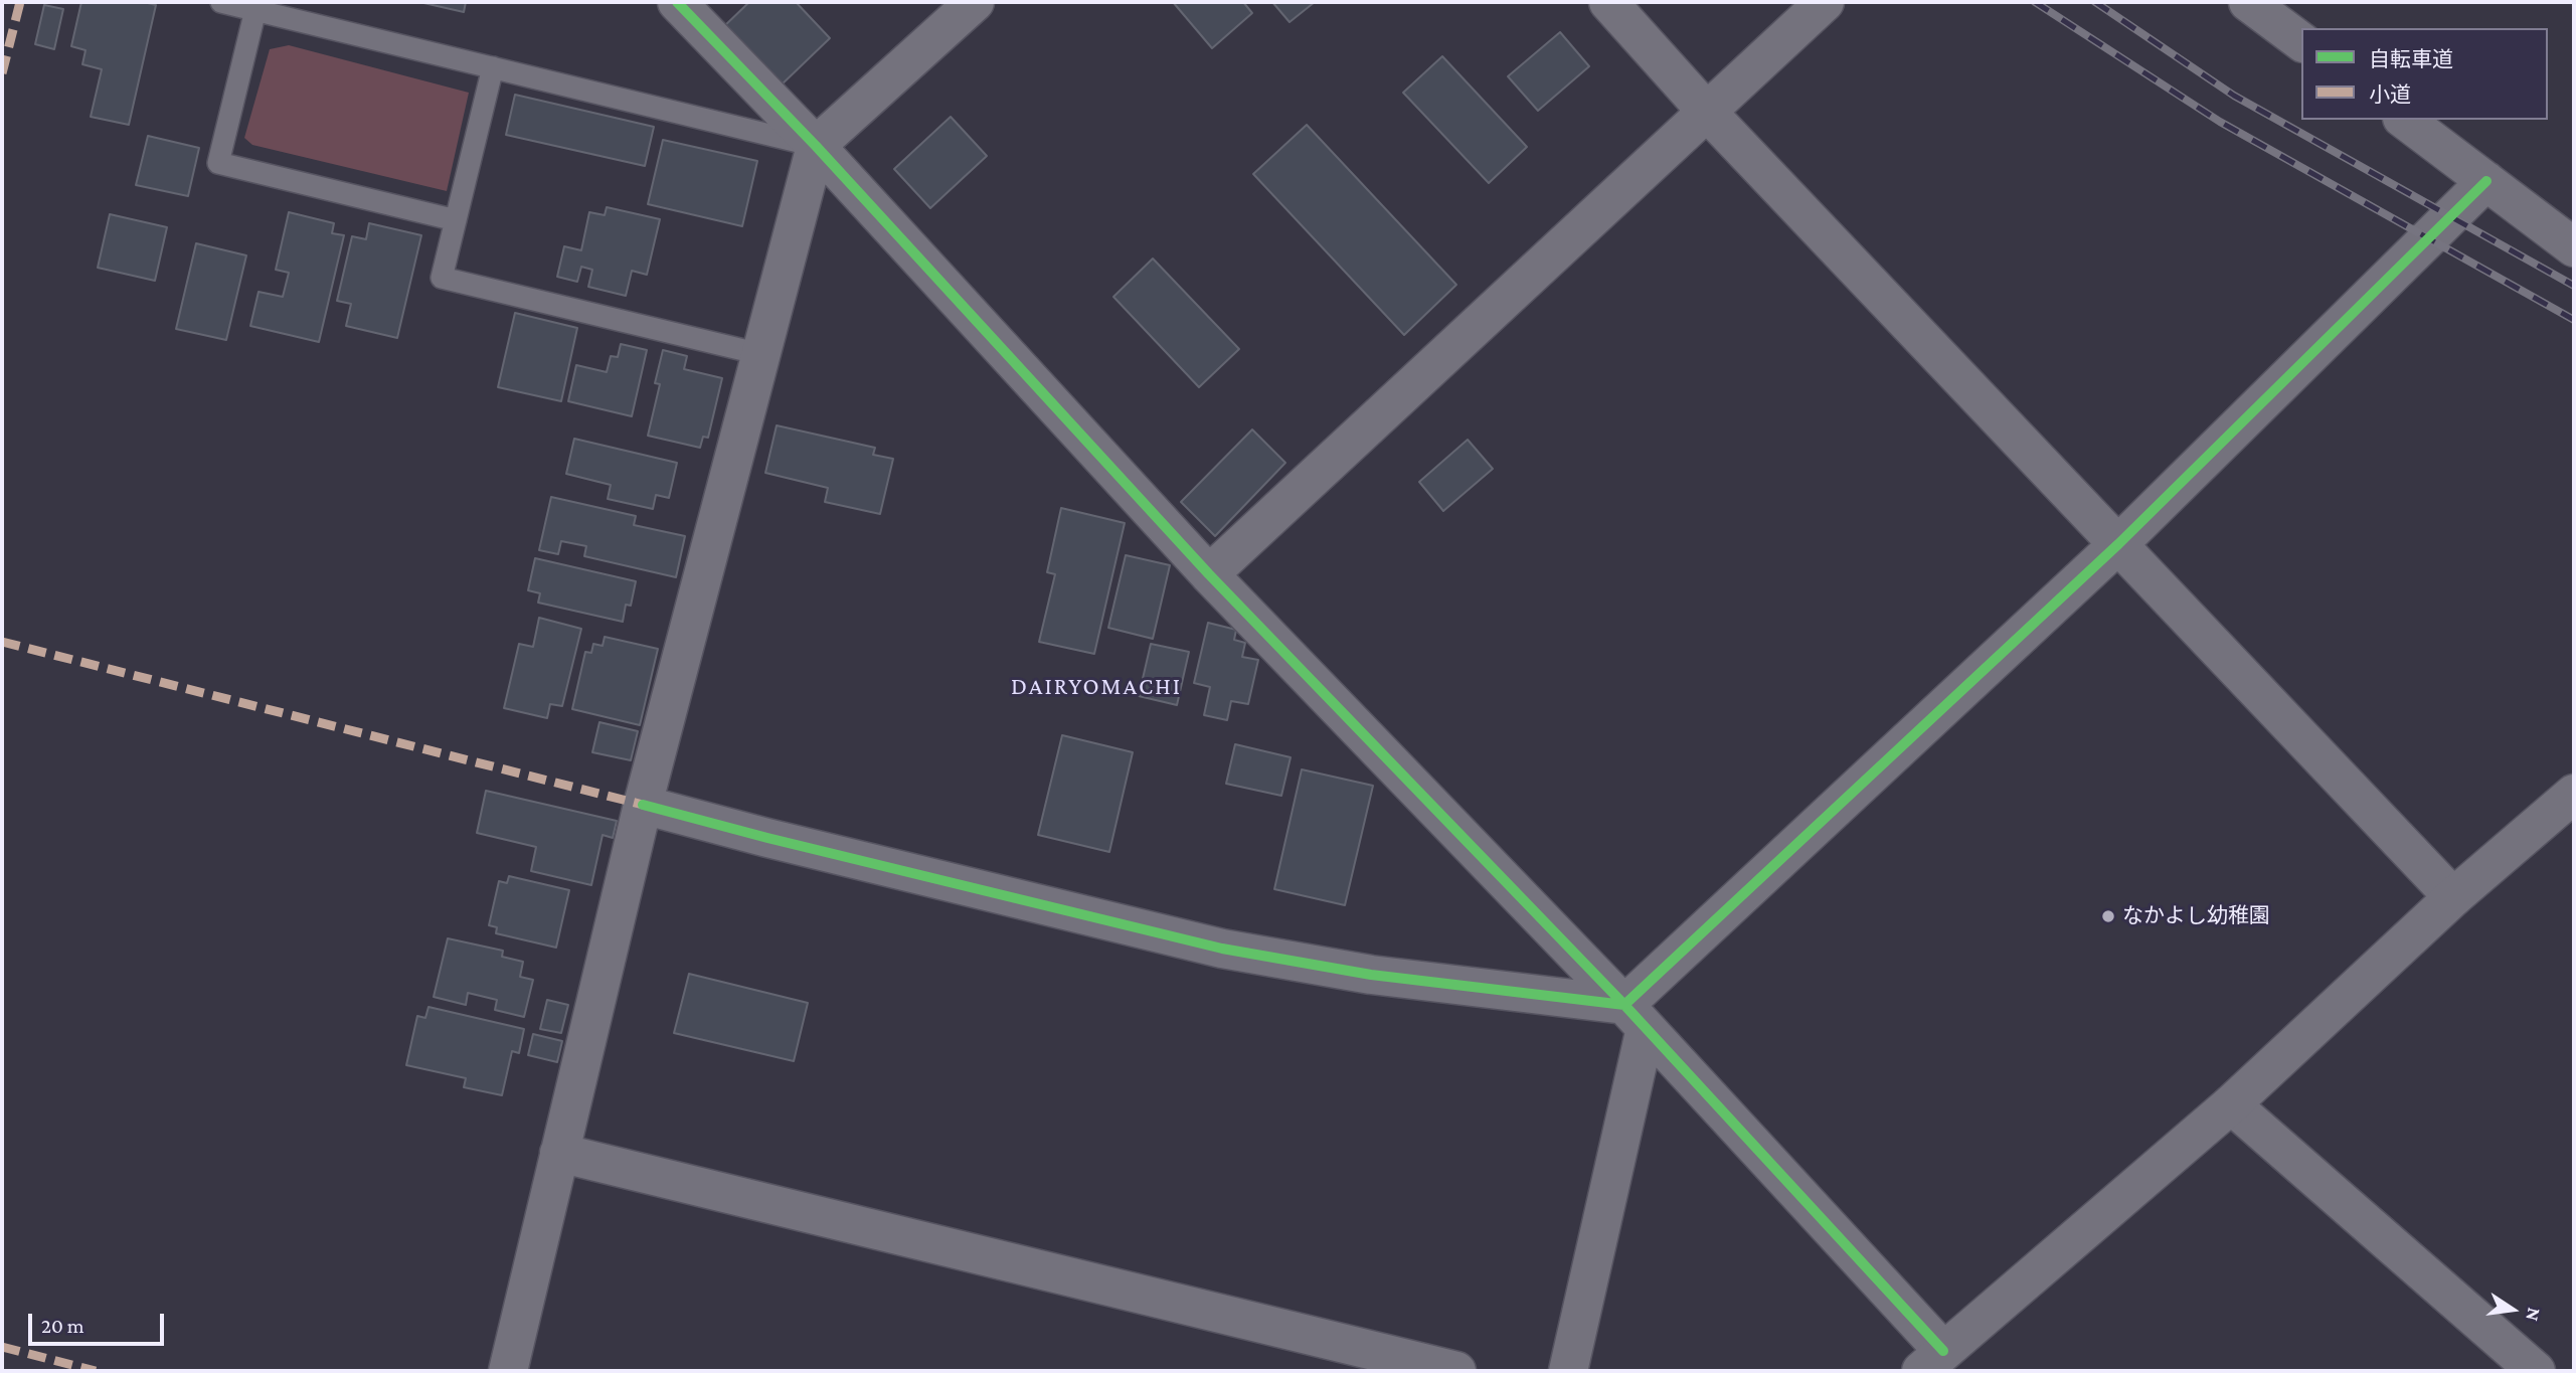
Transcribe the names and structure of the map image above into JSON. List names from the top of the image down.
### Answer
{
  "districts": ["DAIRYOMACHI"],
  "places": ["なかよし幼稚園"],
  "legend": ["自転車道", "小道"],
  "scale_bar": "20 m",
  "north": "right"
}
